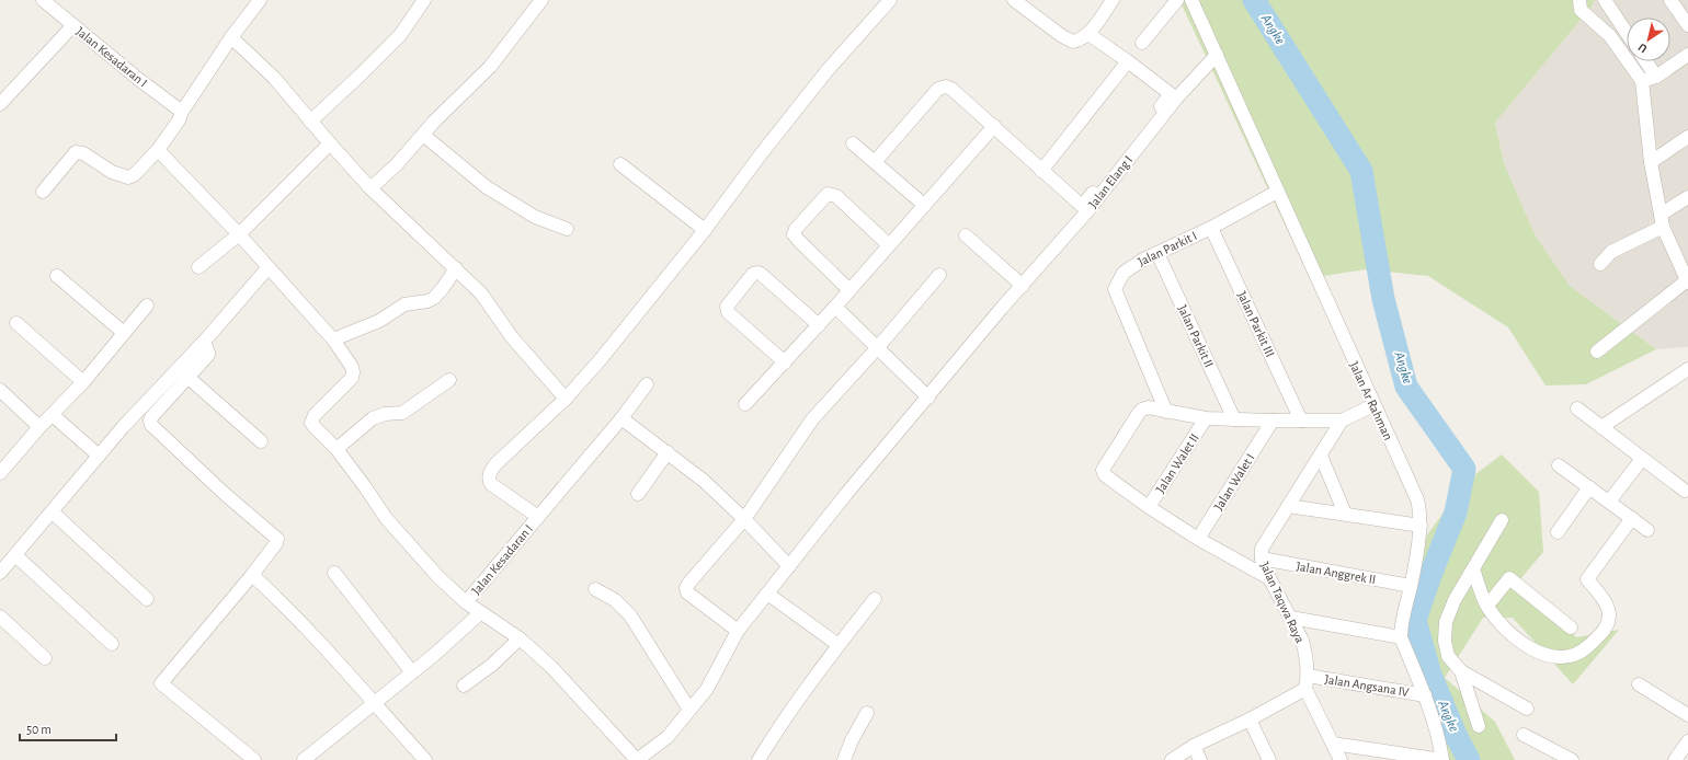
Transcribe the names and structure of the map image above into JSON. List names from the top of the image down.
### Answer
{
  "streets": {
    "street": [
      "Jalan Kesadaran I",
      "Jalan Elang I",
      "Jalan Parkit I",
      "Jalan Parkit III",
      "Jalan Parkit II",
      "Jalan Ar Rahman",
      "Jalan Walet II",
      "Jalan Walet I",
      "Jalan Anggrek II",
      "Jalan Taqwa Raya",
      "Jalan Angsana IV"
    ]
  },
  "crossings": [
    ["Jalan Elang I", "Jalan Ar Rahman"],
    ["Jalan Parkit I", "Jalan Parkit III"],
    ["Jalan Parkit I", "Jalan Parkit II"],
    ["Jalan Parkit I", "Jalan Ar Rahman"],
    ["Jalan Ar Rahman", "Jalan Anggrek II"],
    ["Jalan Ar Rahman", "Jalan Angsana IV"],
    ["Jalan Anggrek II", "Jalan Taqwa Raya"],
    ["Jalan Taqwa Raya", "Jalan Angsana IV"]
  ],
  "water": ["Angke"],
  "scale_bar": "50 m",
  "north": "bottom left"
}
